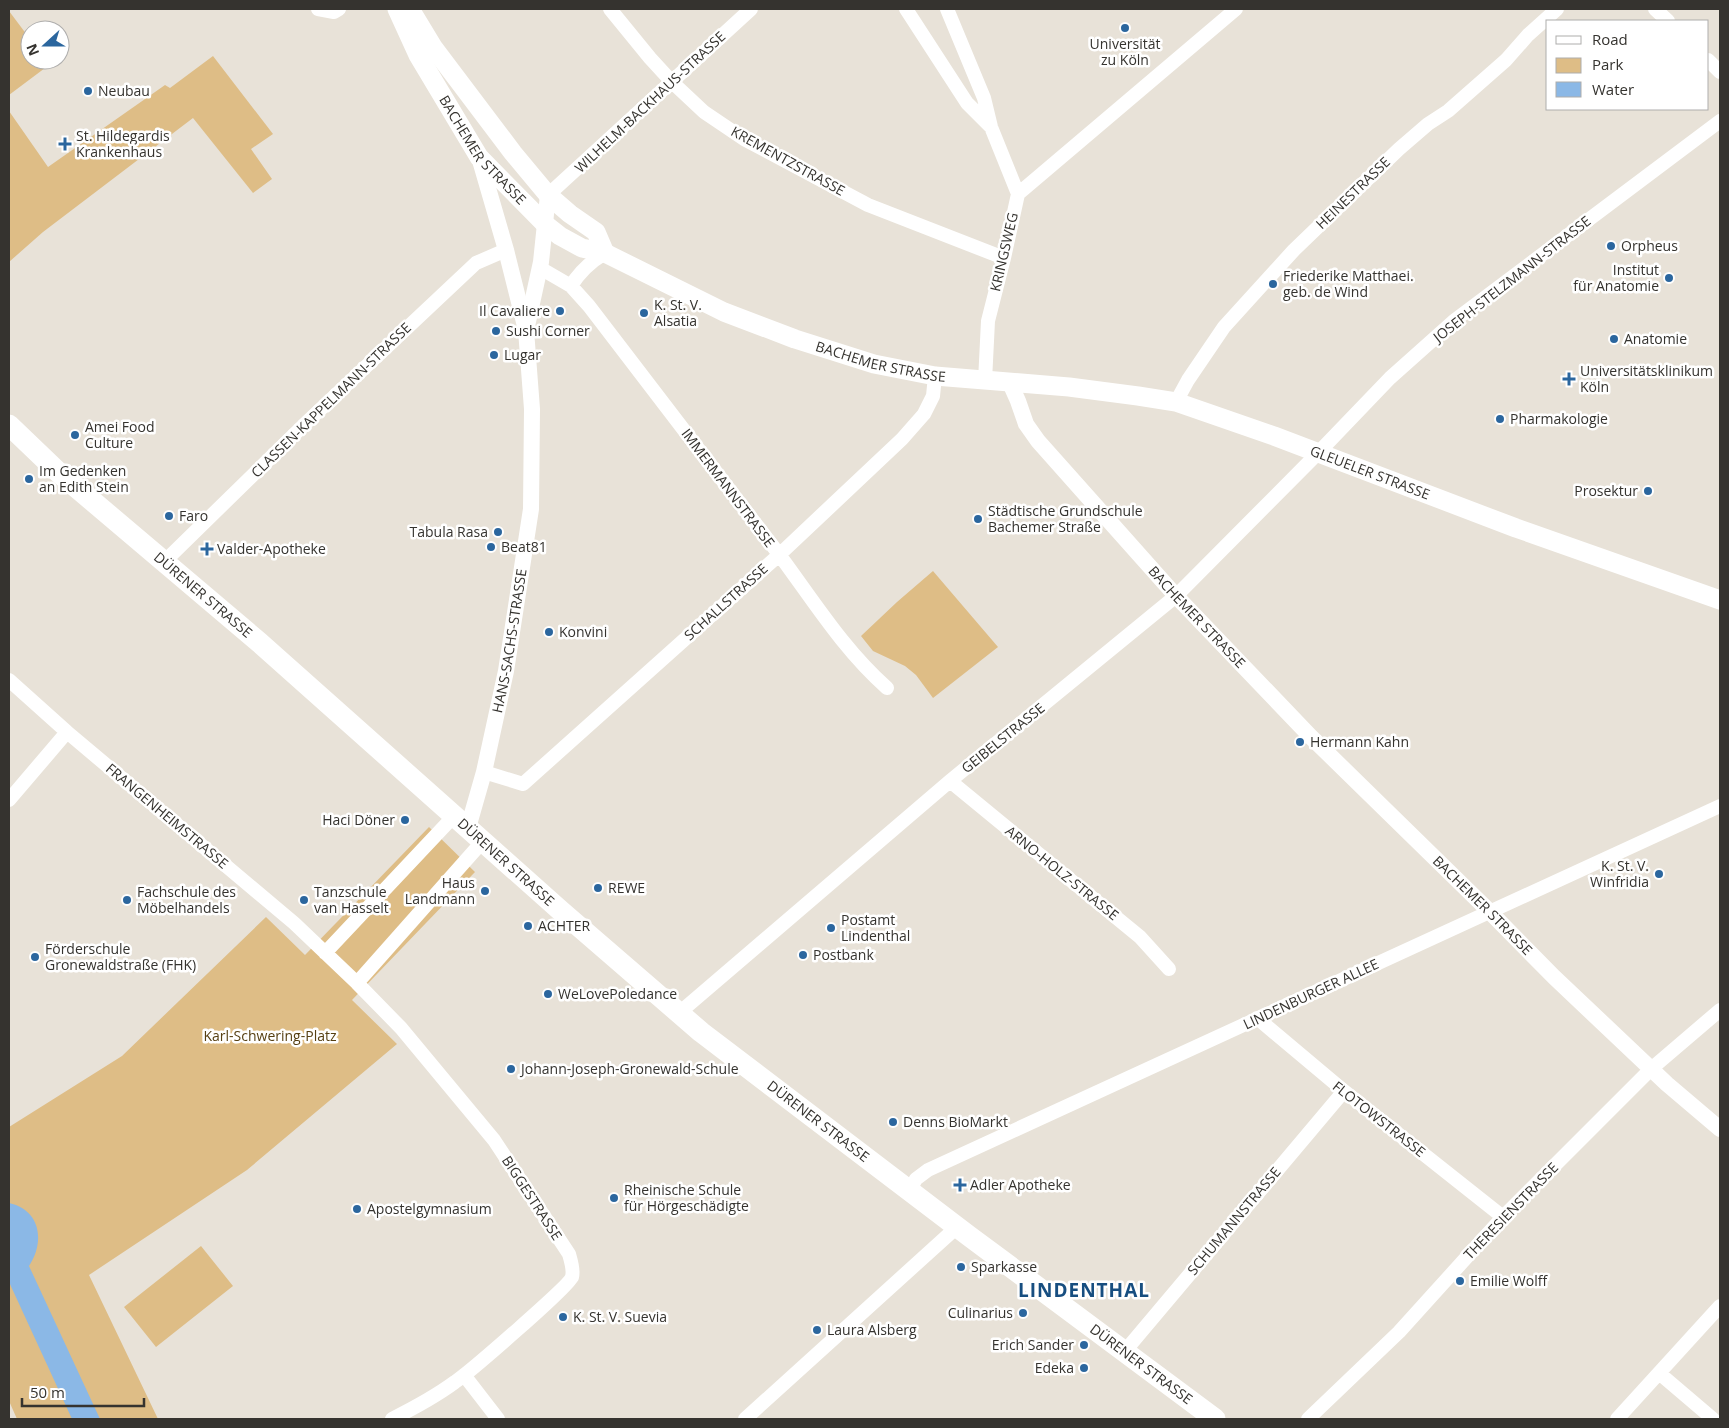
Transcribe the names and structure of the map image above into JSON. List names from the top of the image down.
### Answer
{
  "streets": {
    "main road": ["BACHEMER STRASSE", "GLEUELER STRASSE", "DÜRENER STRASSE"],
    "street": [
      "WILHELM-BACKHAUS-STRASSE",
      "KREMENTZSTRASSE",
      "HEINESTRASSE",
      "KRINGSWEG",
      "JOSEPH-STELZMANN-STRASSE",
      "CLASSEN-KAPPELMANN-STRASSE",
      "IMMERMANNSTRASSE",
      "SCHALLSTRASSE",
      "HANS-SACHS-STRASSE",
      "GEIBELSTRASSE",
      "FRANGENHEIMSTRASSE",
      "ARNO-HOLZ-STRASSE",
      "LINDENBURGER ALLEE",
      "FLOTOWSTRASSE",
      "BIGGESTRASSE",
      "THERESIENSTRASSE",
      "SCHUMANNSTRASSE"
    ]
  },
  "crossings": [
    ["WILHELM-BACKHAUS-STRASSE", "BACHEMER STRASSE"],
    ["WILHELM-BACKHAUS-STRASSE", "KREMENTZSTRASSE"],
    ["WILHELM-BACKHAUS-STRASSE", "HANS-SACHS-STRASSE"],
    ["BACHEMER STRASSE", "KRINGSWEG"],
    ["BACHEMER STRASSE", "GLEUELER STRASSE"],
    ["BACHEMER STRASSE", "SCHALLSTRASSE"],
    ["BACHEMER STRASSE", "HANS-SACHS-STRASSE"],
    ["BACHEMER STRASSE", "GEIBELSTRASSE"],
    ["BACHEMER STRASSE", "LINDENBURGER ALLEE"],
    ["BACHEMER STRASSE", "THERESIENSTRASSE"],
    ["KREMENTZSTRASSE", "KRINGSWEG"],
    ["HEINESTRASSE", "GLEUELER STRASSE"],
    ["JOSEPH-STELZMANN-STRASSE", "GLEUELER STRASSE"],
    ["JOSEPH-STELZMANN-STRASSE", "GEIBELSTRASSE"],
    ["CLASSEN-KAPPELMANN-STRASSE", "DÜRENER STRASSE"],
    ["CLASSEN-KAPPELMANN-STRASSE", "HANS-SACHS-STRASSE"],
    ["GLEUELER STRASSE", "GEIBELSTRASSE"],
    ["IMMERMANNSTRASSE", "SCHALLSTRASSE"],
    ["IMMERMANNSTRASSE", "HANS-SACHS-STRASSE"],
    ["DÜRENER STRASSE", "HANS-SACHS-STRASSE"],
    ["DÜRENER STRASSE", "GEIBELSTRASSE"],
    ["DÜRENER STRASSE", "LINDENBURGER ALLEE"],
    ["DÜRENER STRASSE", "SCHUMANNSTRASSE"],
    ["SCHALLSTRASSE", "HANS-SACHS-STRASSE"],
    ["GEIBELSTRASSE", "ARNO-HOLZ-STRASSE"],
    ["FRANGENHEIMSTRASSE", "BIGGESTRASSE"],
    ["LINDENBURGER ALLEE", "FLOTOWSTRASSE"],
    ["FLOTOWSTRASSE", "THERESIENSTRASSE"],
    ["FLOTOWSTRASSE", "SCHUMANNSTRASSE"]
  ],
  "districts": ["LINDENTHAL"],
  "parks": ["Karl-Schwering-Platz"],
  "places": {
    "other": [
      "Universität zu Köln",
      "Neubau",
      "Orpheus",
      "Institut für Anatomie",
      "Friederike Matthaei. geb. de Wind",
      "Il Cavaliere",
      "K. St. V. Alsatia",
      "Sushi Corner",
      "Anatomie",
      "Lugar",
      "Pharmakologie",
      "Amei Food Culture",
      "Im Gedenken an Edith Stein",
      "Prosektur",
      "Faro",
      "Städtische Grundschule Bachemer Straße",
      "Tabula Rasa",
      "Beat81",
      "Konvini",
      "Hermann Kahn",
      "Haci Döner",
      "K. St. V. Winfridia",
      "REWE",
      "Haus Landmann",
      "Fachschule des Möbelhandels",
      "Tanzschule van Hasselt",
      "ACHTER",
      "Postamt Lindenthal",
      "Postbank",
      "Förderschule Gronewaldstraße (FHK)",
      "WeLovePoledance",
      "Johann-Joseph-Gronewald-Schule",
      "Denns BioMarkt",
      "Rheinische Schule für Hörgeschädigte",
      "Apostelgymnasium",
      "Sparkasse",
      "Emilie Wolff",
      "Culinarius",
      "K. St. V. Suevia",
      "Laura Alsberg",
      "Erich Sander",
      "Edeka"
    ],
    "health": [
      "St. Hildegardis Krankenhaus",
      "Universitätsklinikum Köln",
      "Valder-Apotheke",
      "Adler Apotheke"
    ]
  },
  "legend": ["Road", "Park", "Water"],
  "scale_bar": "50 m",
  "north": "left"
}
